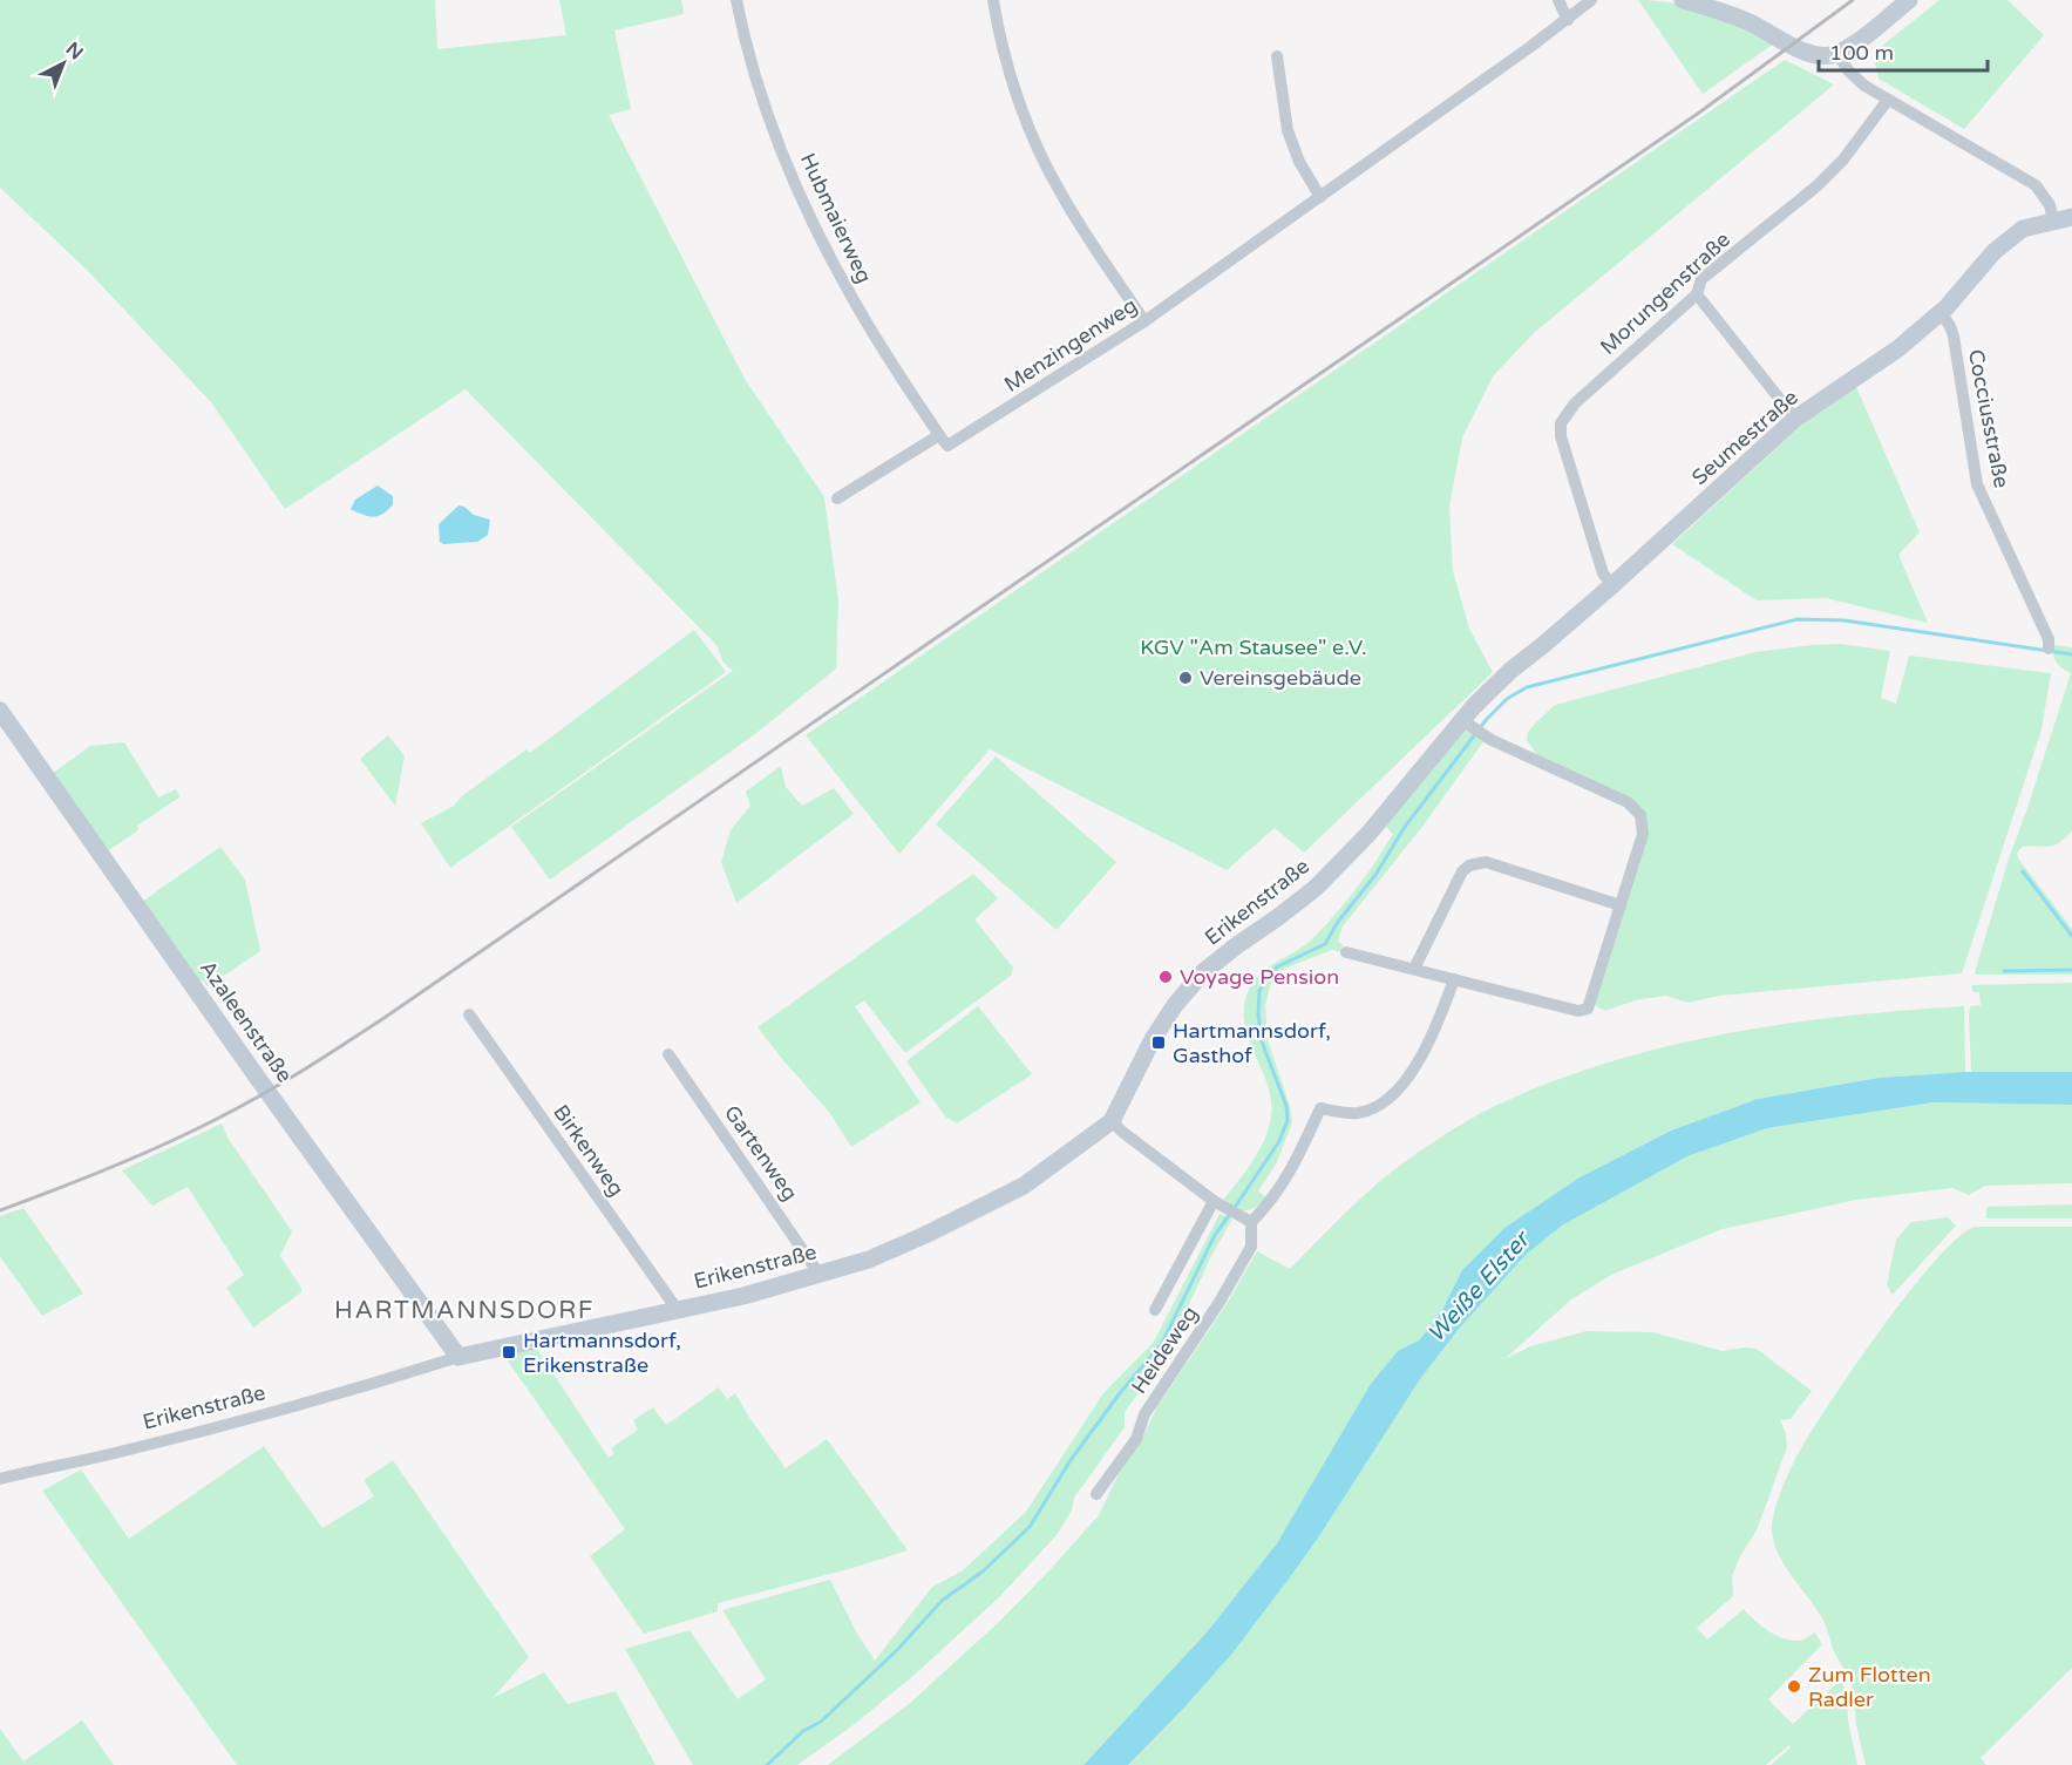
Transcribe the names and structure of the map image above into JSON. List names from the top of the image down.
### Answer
{
  "streets": {
    "street": [
      "Hubmaierweg",
      "Morungenstraße",
      "Menzingenweg",
      "Cocciusstraße",
      "Seumestraße",
      "Erikenstraße",
      "Azaleenstraße",
      "Birkenweg",
      "Gartenweg",
      "Heideweg"
    ]
  },
  "crossings": [
    ["Hubmaierweg", "Menzingenweg"],
    ["Morungenstraße", "Seumestraße"],
    ["Cocciusstraße", "Seumestraße"],
    ["Seumestraße", "Erikenstraße"],
    ["Erikenstraße", "Azaleenstraße"],
    ["Erikenstraße", "Birkenweg"],
    ["Erikenstraße", "Gartenweg"]
  ],
  "districts": ["HARTMANNSDORF"],
  "water": ["Weiße Elster"],
  "parks": ["KGV \"Am Stausee\" e.V."],
  "places": {
    "other": ["Vereinsgebäude", "Voyage Pension", "Zum Flotten Radler"],
    "transit": ["Hartmannsdorf, Gasthof", "Hartmannsdorf, Erikenstraße"]
  },
  "scale_bar": "100 m",
  "north": "top right"
}
